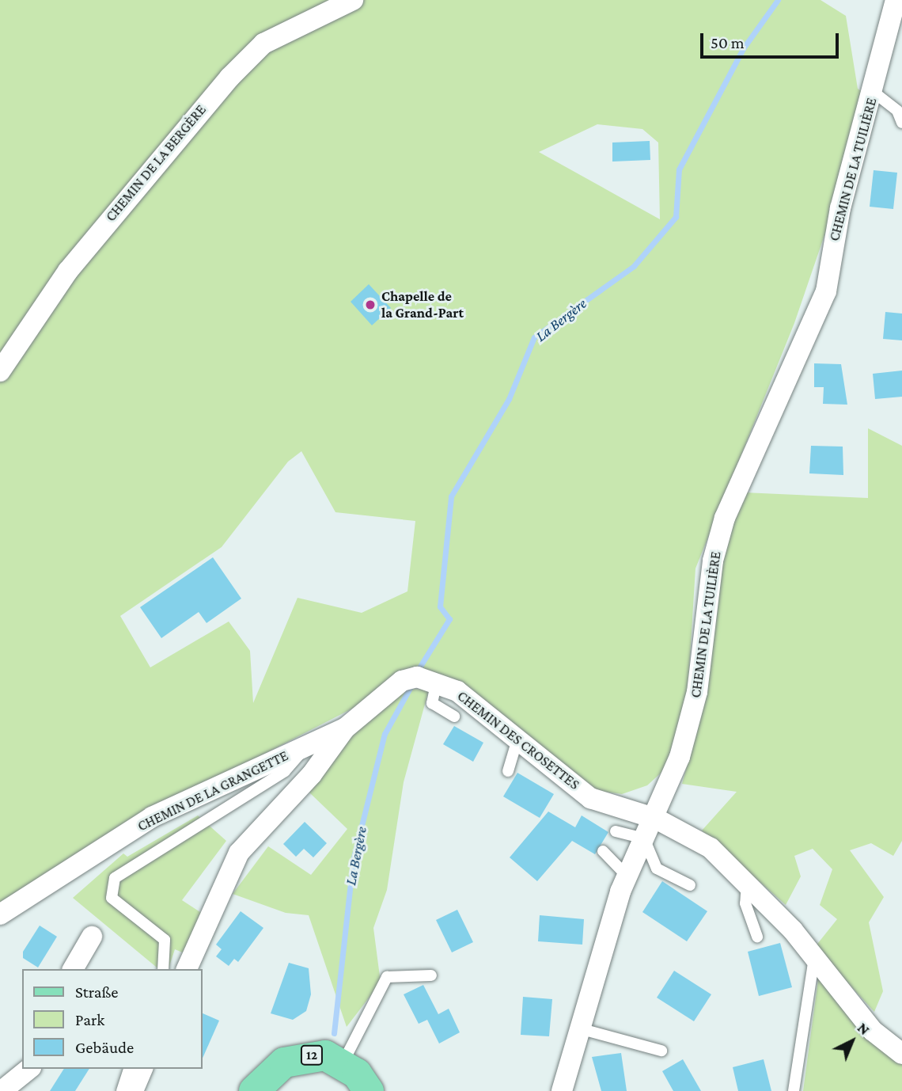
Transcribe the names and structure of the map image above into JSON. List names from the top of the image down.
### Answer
{
  "streets": {
    "main road": ["12"],
    "street": [
      "CHEMIN DE LA BERGÈRE",
      "CHEMIN DE LA TUILIÈRE",
      "CHEMIN DES CROSETTES",
      "CHEMIN DE LA GRANGETTE"
    ]
  },
  "crossings": [
    ["CHEMIN DE LA TUILIÈRE", "CHEMIN DES CROSETTES"],
    ["CHEMIN DES CROSETTES", "CHEMIN DE LA GRANGETTE"]
  ],
  "water": ["La Bergère"],
  "places": ["Chapelle de la Grand-Part"],
  "legend": ["Straße", "Park", "Gebäude"],
  "scale_bar": "50 m",
  "north": "top right"
}
